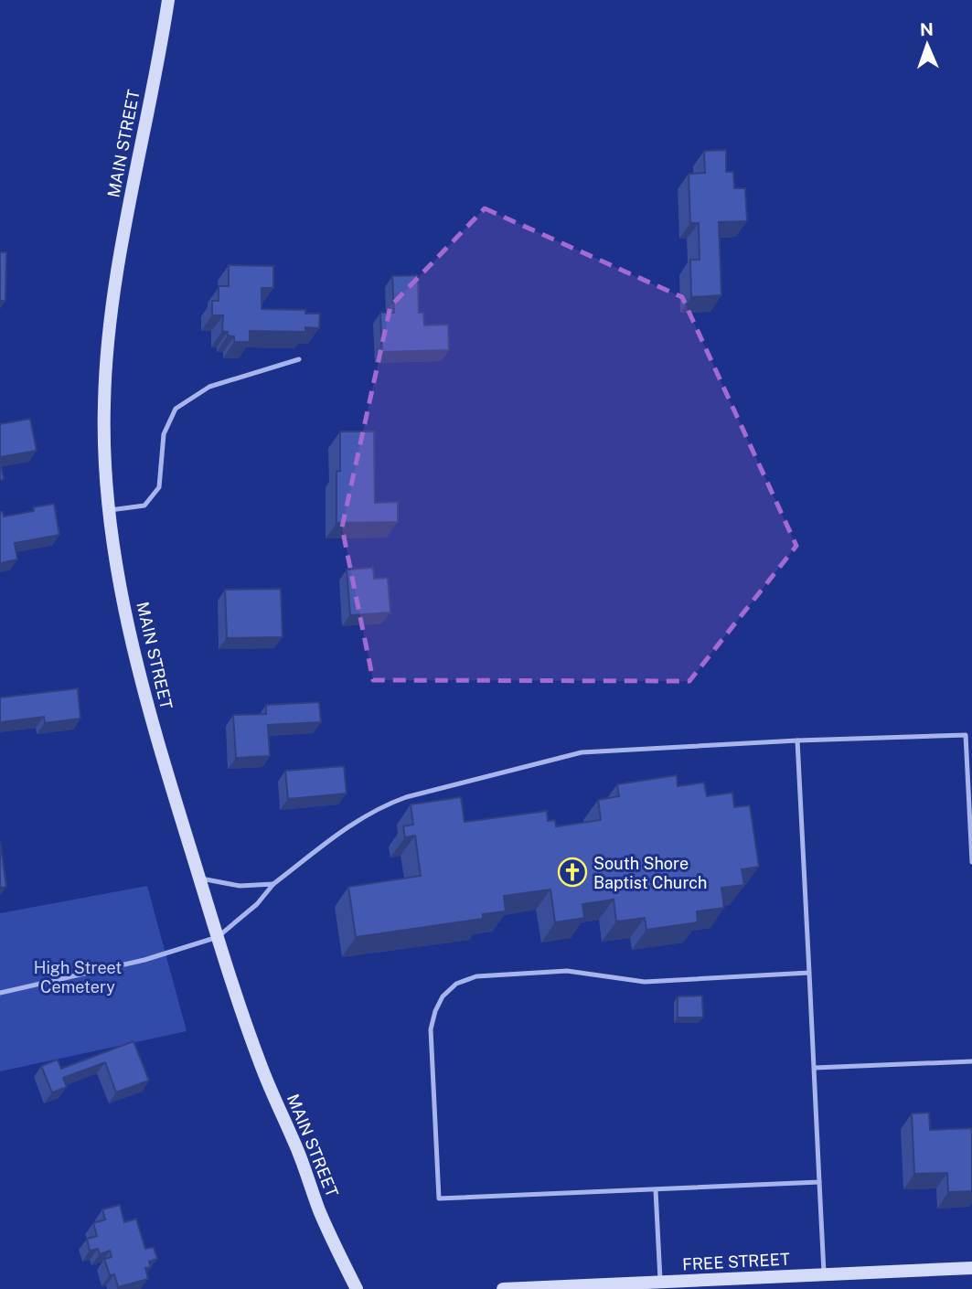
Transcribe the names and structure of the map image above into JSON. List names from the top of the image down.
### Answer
{
  "streets": {
    "main road": ["MAIN STREET", "FREE STREET"]
  },
  "parks": ["High Street Cemetery"],
  "places": {
    "church": ["South Shore Baptist Church"]
  },
  "north": "top"
}
